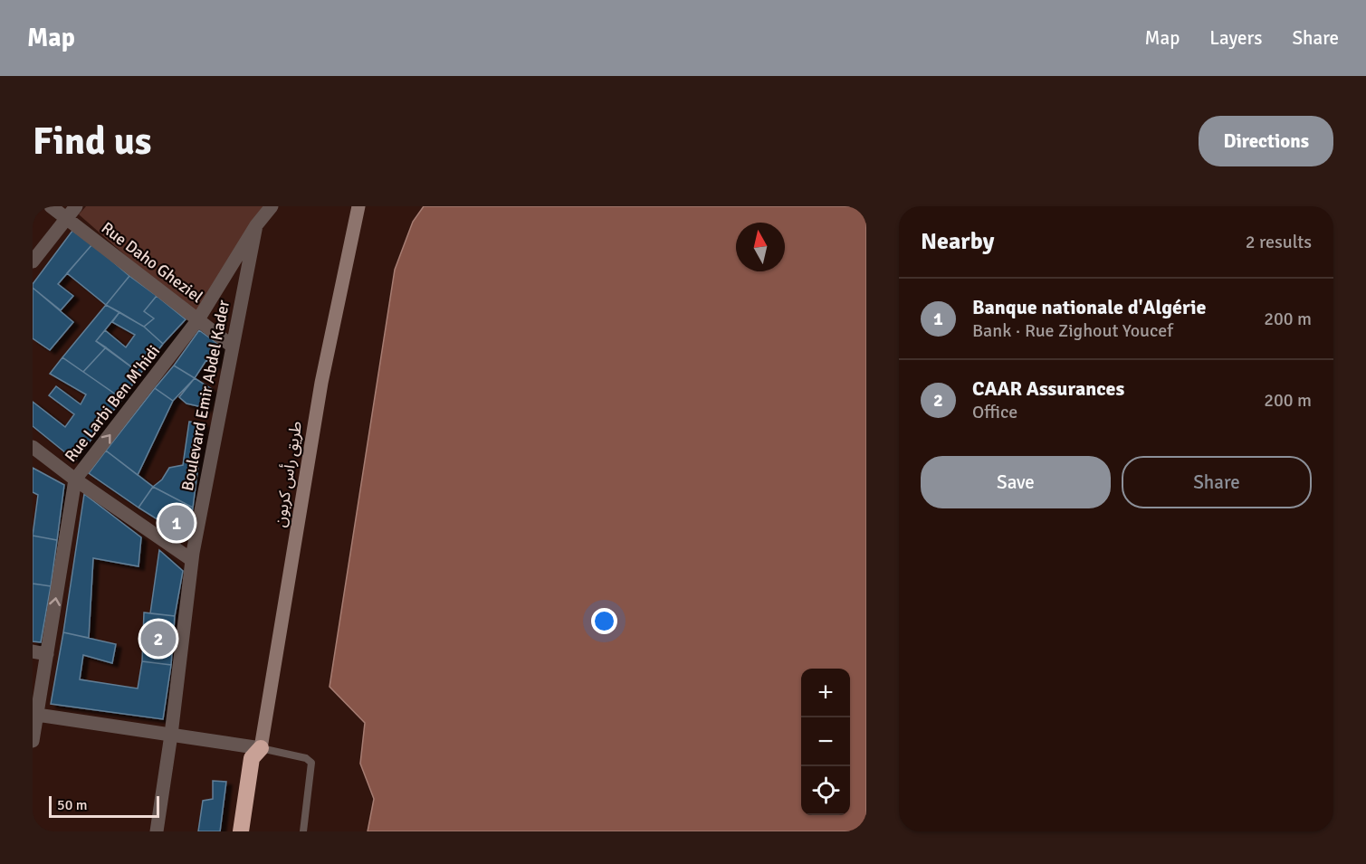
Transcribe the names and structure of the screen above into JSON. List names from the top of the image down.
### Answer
{
  "streets": {
    "main road": ["طريق رأس كربون"],
    "street": ["Rue Daho Gheziel", "Boulevard Emir Abdel Kader", "Rue Larbi Ben M'hidi"]
  },
  "crossings": [
    ["Rue Daho Gheziel", "Boulevard Emir Abdel Kader"],
    ["Rue Daho Gheziel", "Rue Larbi Ben M'hidi"],
    ["Boulevard Emir Abdel Kader", "Rue Larbi Ben M'hidi"]
  ],
  "one_way": ["Rue Larbi Ben M'hidi"],
  "scale_bar": "50 m",
  "north": "top",
  "page": {
    "header": "Map",
    "nav": ["Map", "Layers", "Share"],
    "buttons": [
      "Directions",
      ["Save", "Share"]
    ],
    "title": "Find us",
    "heading": ["Nearby", "2 results"],
    "list": [
      {
        "mark": "1",
        "name": "Banque nationale d'Algérie",
        "note": "Bank · Rue Zighout Youcef",
        "value": "200 m"
      },
      {
        "mark": "2",
        "name": "CAAR Assurances",
        "note": "Office",
        "value": "200 m"
      }
    ],
    "pins": ["1", "2"],
    "map_buttons": ["+", "−"],
    "scale": "50 m"
  }
}
